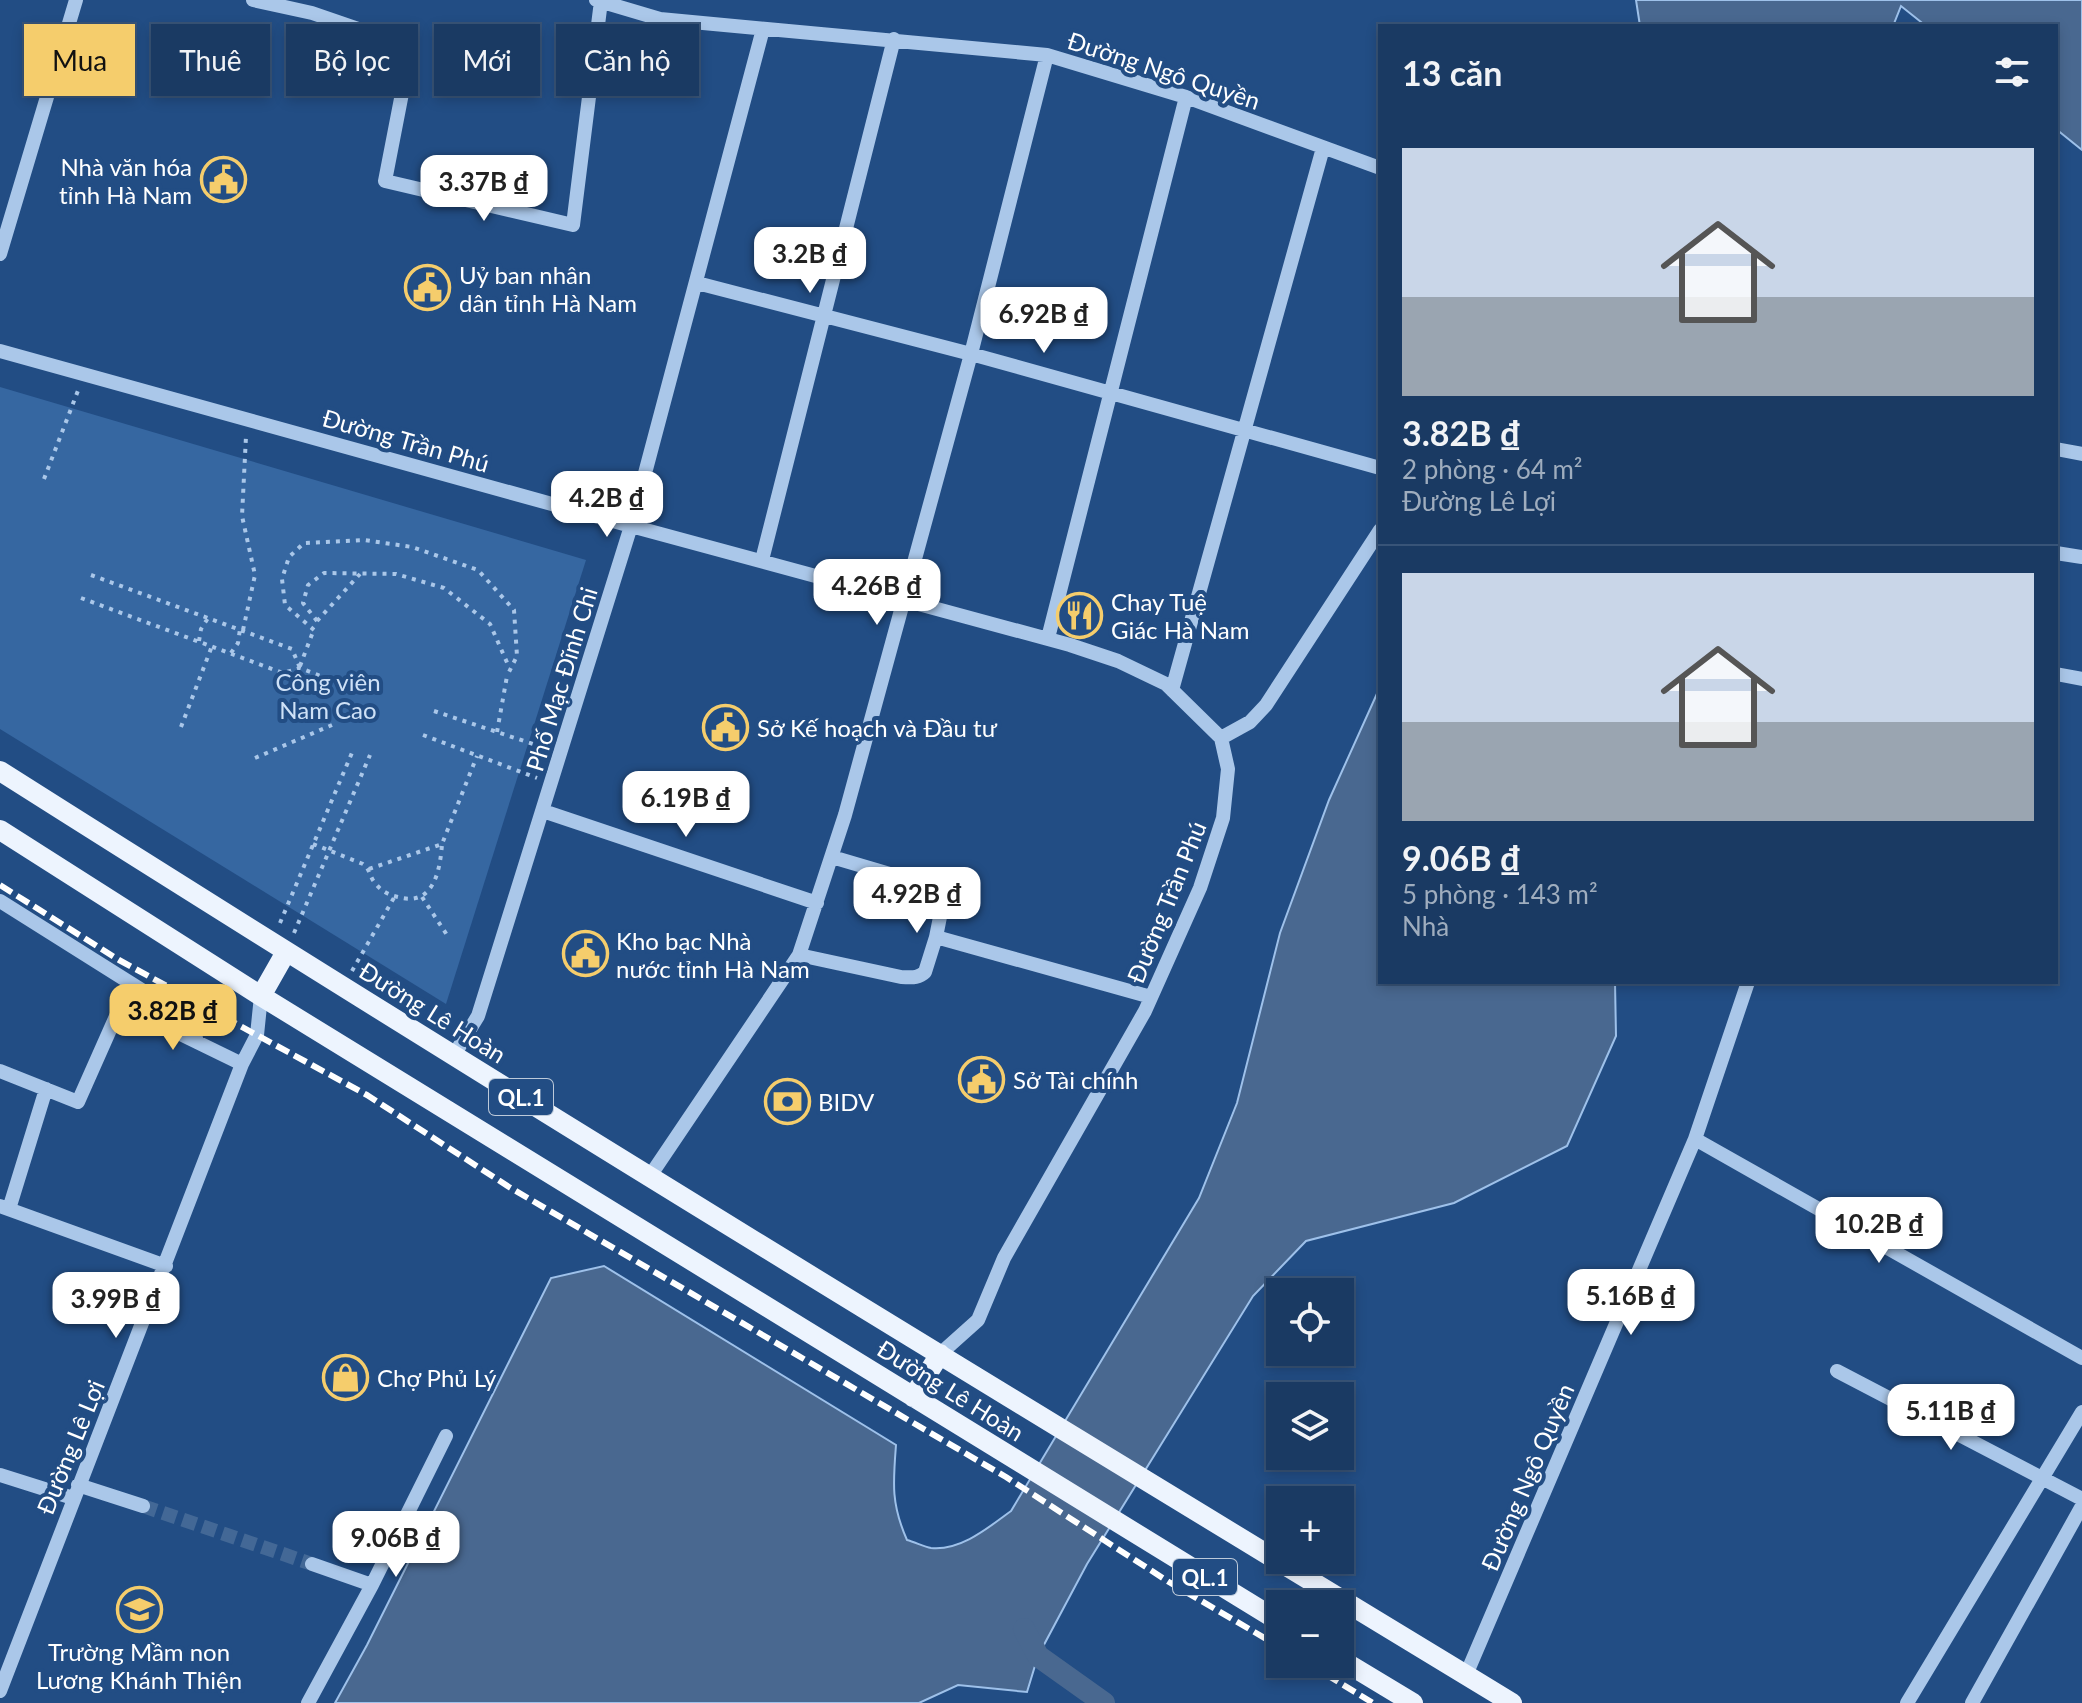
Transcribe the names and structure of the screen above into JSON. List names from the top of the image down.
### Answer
{
  "streets": {
    "main road": ["Đường Lê Hoàn", "QL.1"],
    "street": [
      "Đường Ngô Quyền",
      "Đường Trần Phú",
      "Phố Mạc Đĩnh Chi",
      "Đường Lê Lợi"
    ]
  },
  "crossings": [
    ["Đường Ngô Quyền", "Phố Mạc Đĩnh Chi"],
    ["Đường Ngô Quyền", "Đường Lê Hoàn"],
    ["Đường Ngô Quyền", "QL.1"],
    ["Đường Trần Phú", "Phố Mạc Đĩnh Chi"],
    ["Đường Trần Phú", "Đường Lê Hoàn"],
    ["Phố Mạc Đĩnh Chi", "Đường Lê Hoàn"],
    ["Đường Lê Hoàn", "QL.1"],
    ["Đường Lê Hoàn", "Đường Lê Lợi"]
  ],
  "parks": ["Công viên Nam Cao"],
  "places": {
    "public building": [
      "Nhà văn hóa tỉnh Hà Nam",
      "Uỷ ban nhân dân tỉnh Hà Nam",
      "Sở Kế hoạch và Đầu tư",
      "Kho bạc Nhà nước tỉnh Hà Nam",
      "Sở Tài chính"
    ],
    "restaurant": ["Chay Tuệ Giác Hà Nam"],
    "bank": ["BIDV"],
    "shop": ["Chợ Phủ Lý"],
    "school or university": ["Trường Mầm non Lương Khánh Thiện"]
  },
  "page": {
    "chip": [
      "Mua",
      "Thuê",
      "Bộ lọc",
      "Mới",
      "Căn hộ"
    ],
    "heading": "13 căn",
    "list": [
      {
        "name": "3.82B ₫",
        "note": "2 phòng · 64 m² · Đường Lê Lợi"
      },
      {
        "name": "9.06B ₫",
        "note": "5 phòng · 143 m² · Nhà"
      }
    ],
    "price": [
      "3.37B ₫",
      "3.2B ₫",
      "6.92B ₫",
      "4.2B ₫",
      "4.26B ₫",
      "6.19B ₫",
      "4.92B ₫",
      "3.82B ₫",
      "10.2B ₫",
      "5.16B ₫",
      "3.99B ₫",
      "5.11B ₫",
      "9.06B ₫"
    ],
    "map_buttons": ["+", "−"]
  }
}
